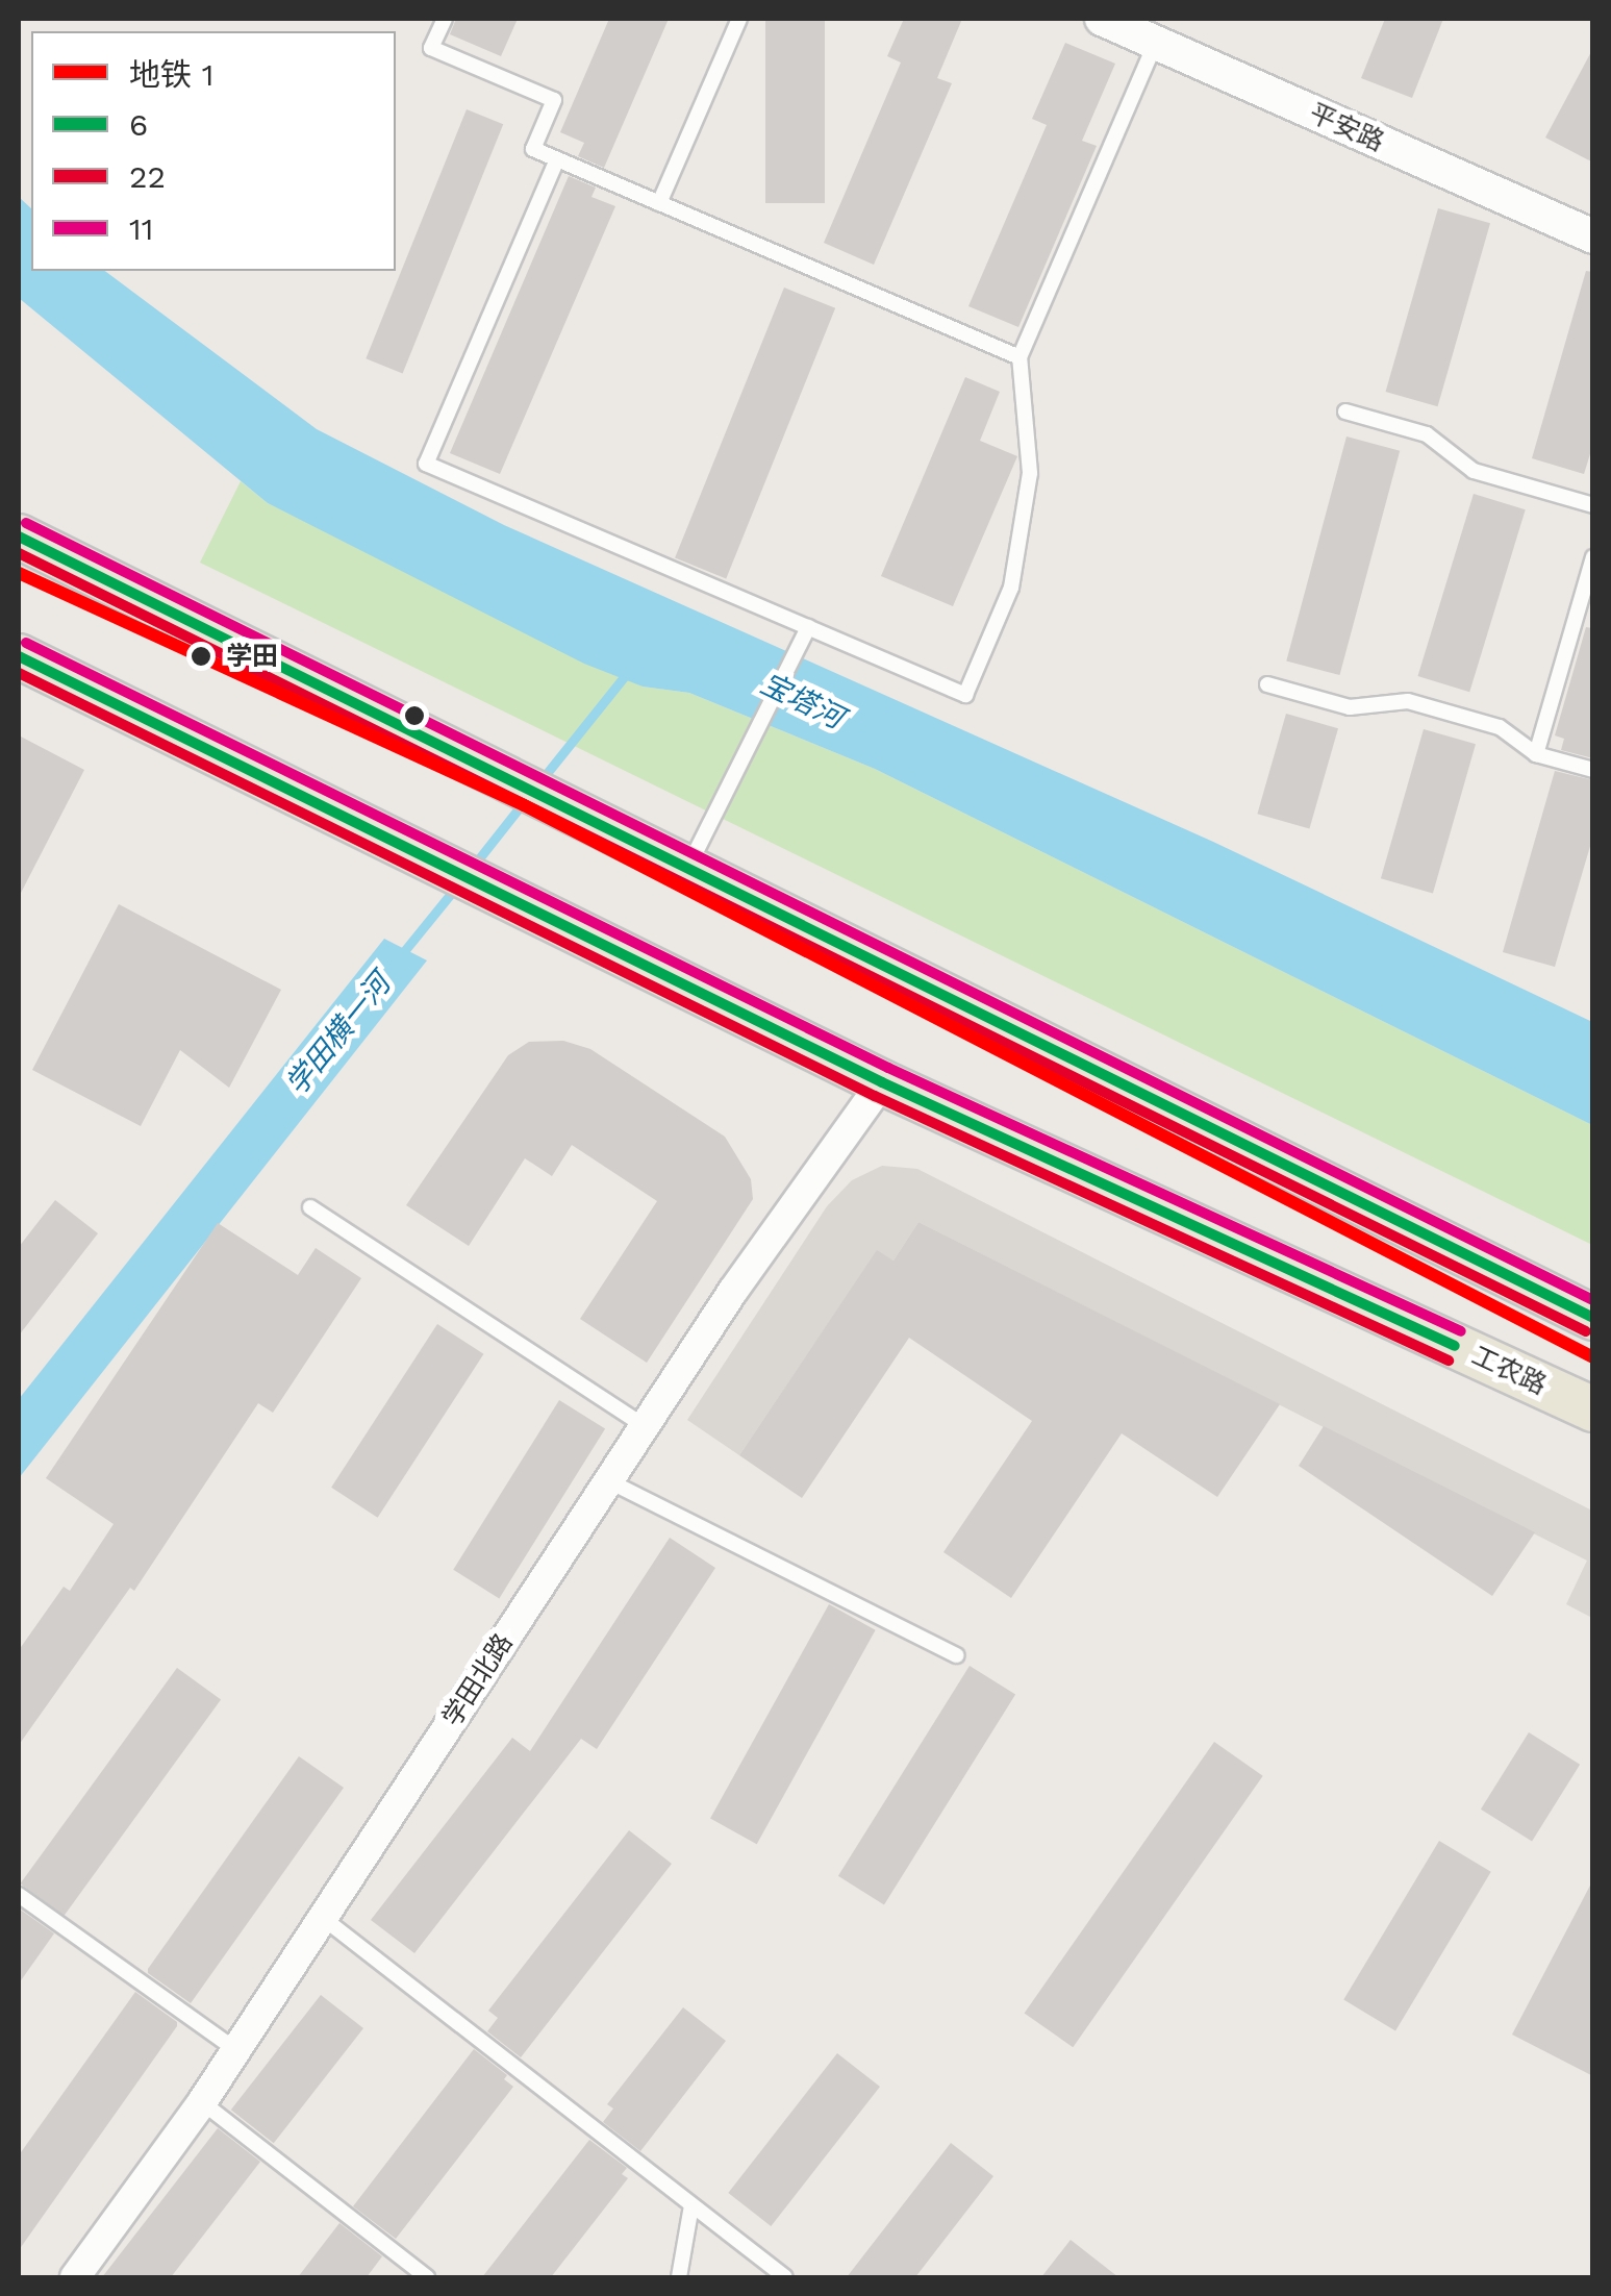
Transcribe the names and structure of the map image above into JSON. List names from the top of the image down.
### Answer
{
  "streets": {
    "main road": ["工农路"],
    "street": ["平安路", "学田北路"]
  },
  "crossings": [
    ["工农路", "学田北路"]
  ],
  "water": ["宝塔河", "学田横一河"],
  "places": ["学田"],
  "lines": [
    "transit line 11",
    "transit line 6",
    "transit line 22",
    "metro line 1"
  ],
  "legend": [
    "地铁 1",
    "6",
    "22",
    "11"
  ]
}
